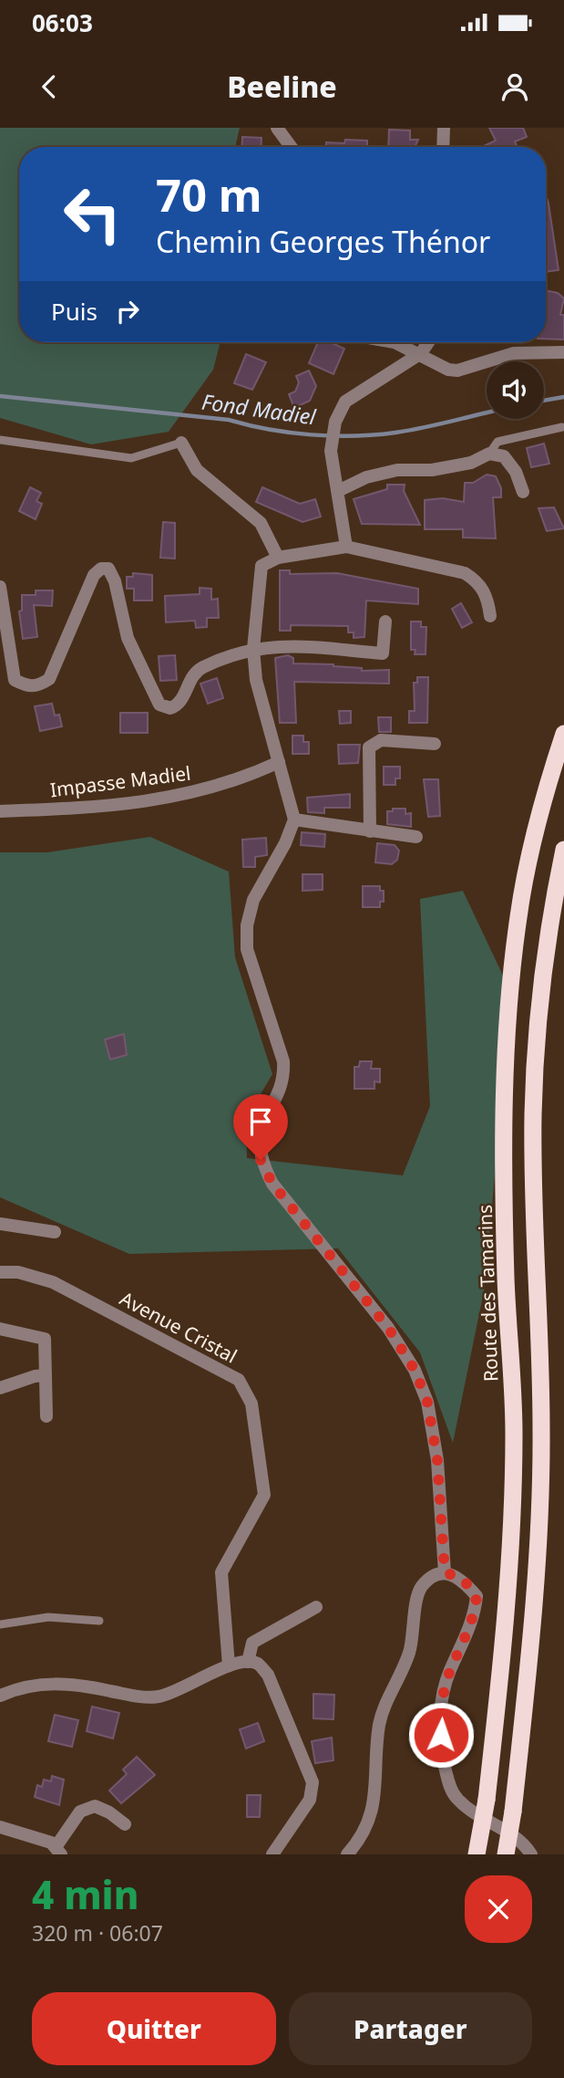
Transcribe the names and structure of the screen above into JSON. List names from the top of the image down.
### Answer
{
  "streets": {
    "highway": ["Route des Tamarins"],
    "street": ["Impasse Madiel", "Avenue Cristal"]
  },
  "water": ["Fond Madiel"],
  "page": {
    "status": "06:03",
    "header": "Beeline",
    "turn": ["70 m", "Chemin Georges Thénor"],
    "then": "Puis",
    "heading": ["4 min", "320 m · 06:07"],
    "buttons": ["Quitter", "Partager"]
  }
}
